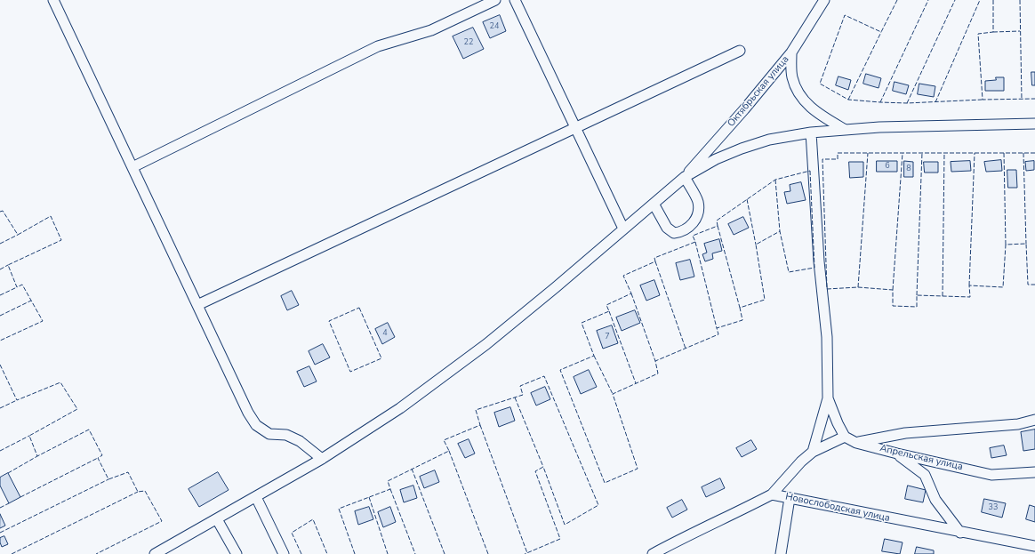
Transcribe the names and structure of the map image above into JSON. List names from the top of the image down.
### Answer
{
  "streets": {
    "street": ["Октябрьская улица", "Апрельская улица", "Новослободская улица"]
  },
  "house_numbers": [
    "24",
    "22",
    "6",
    "8",
    "4",
    "7",
    "33"
  ]
}
